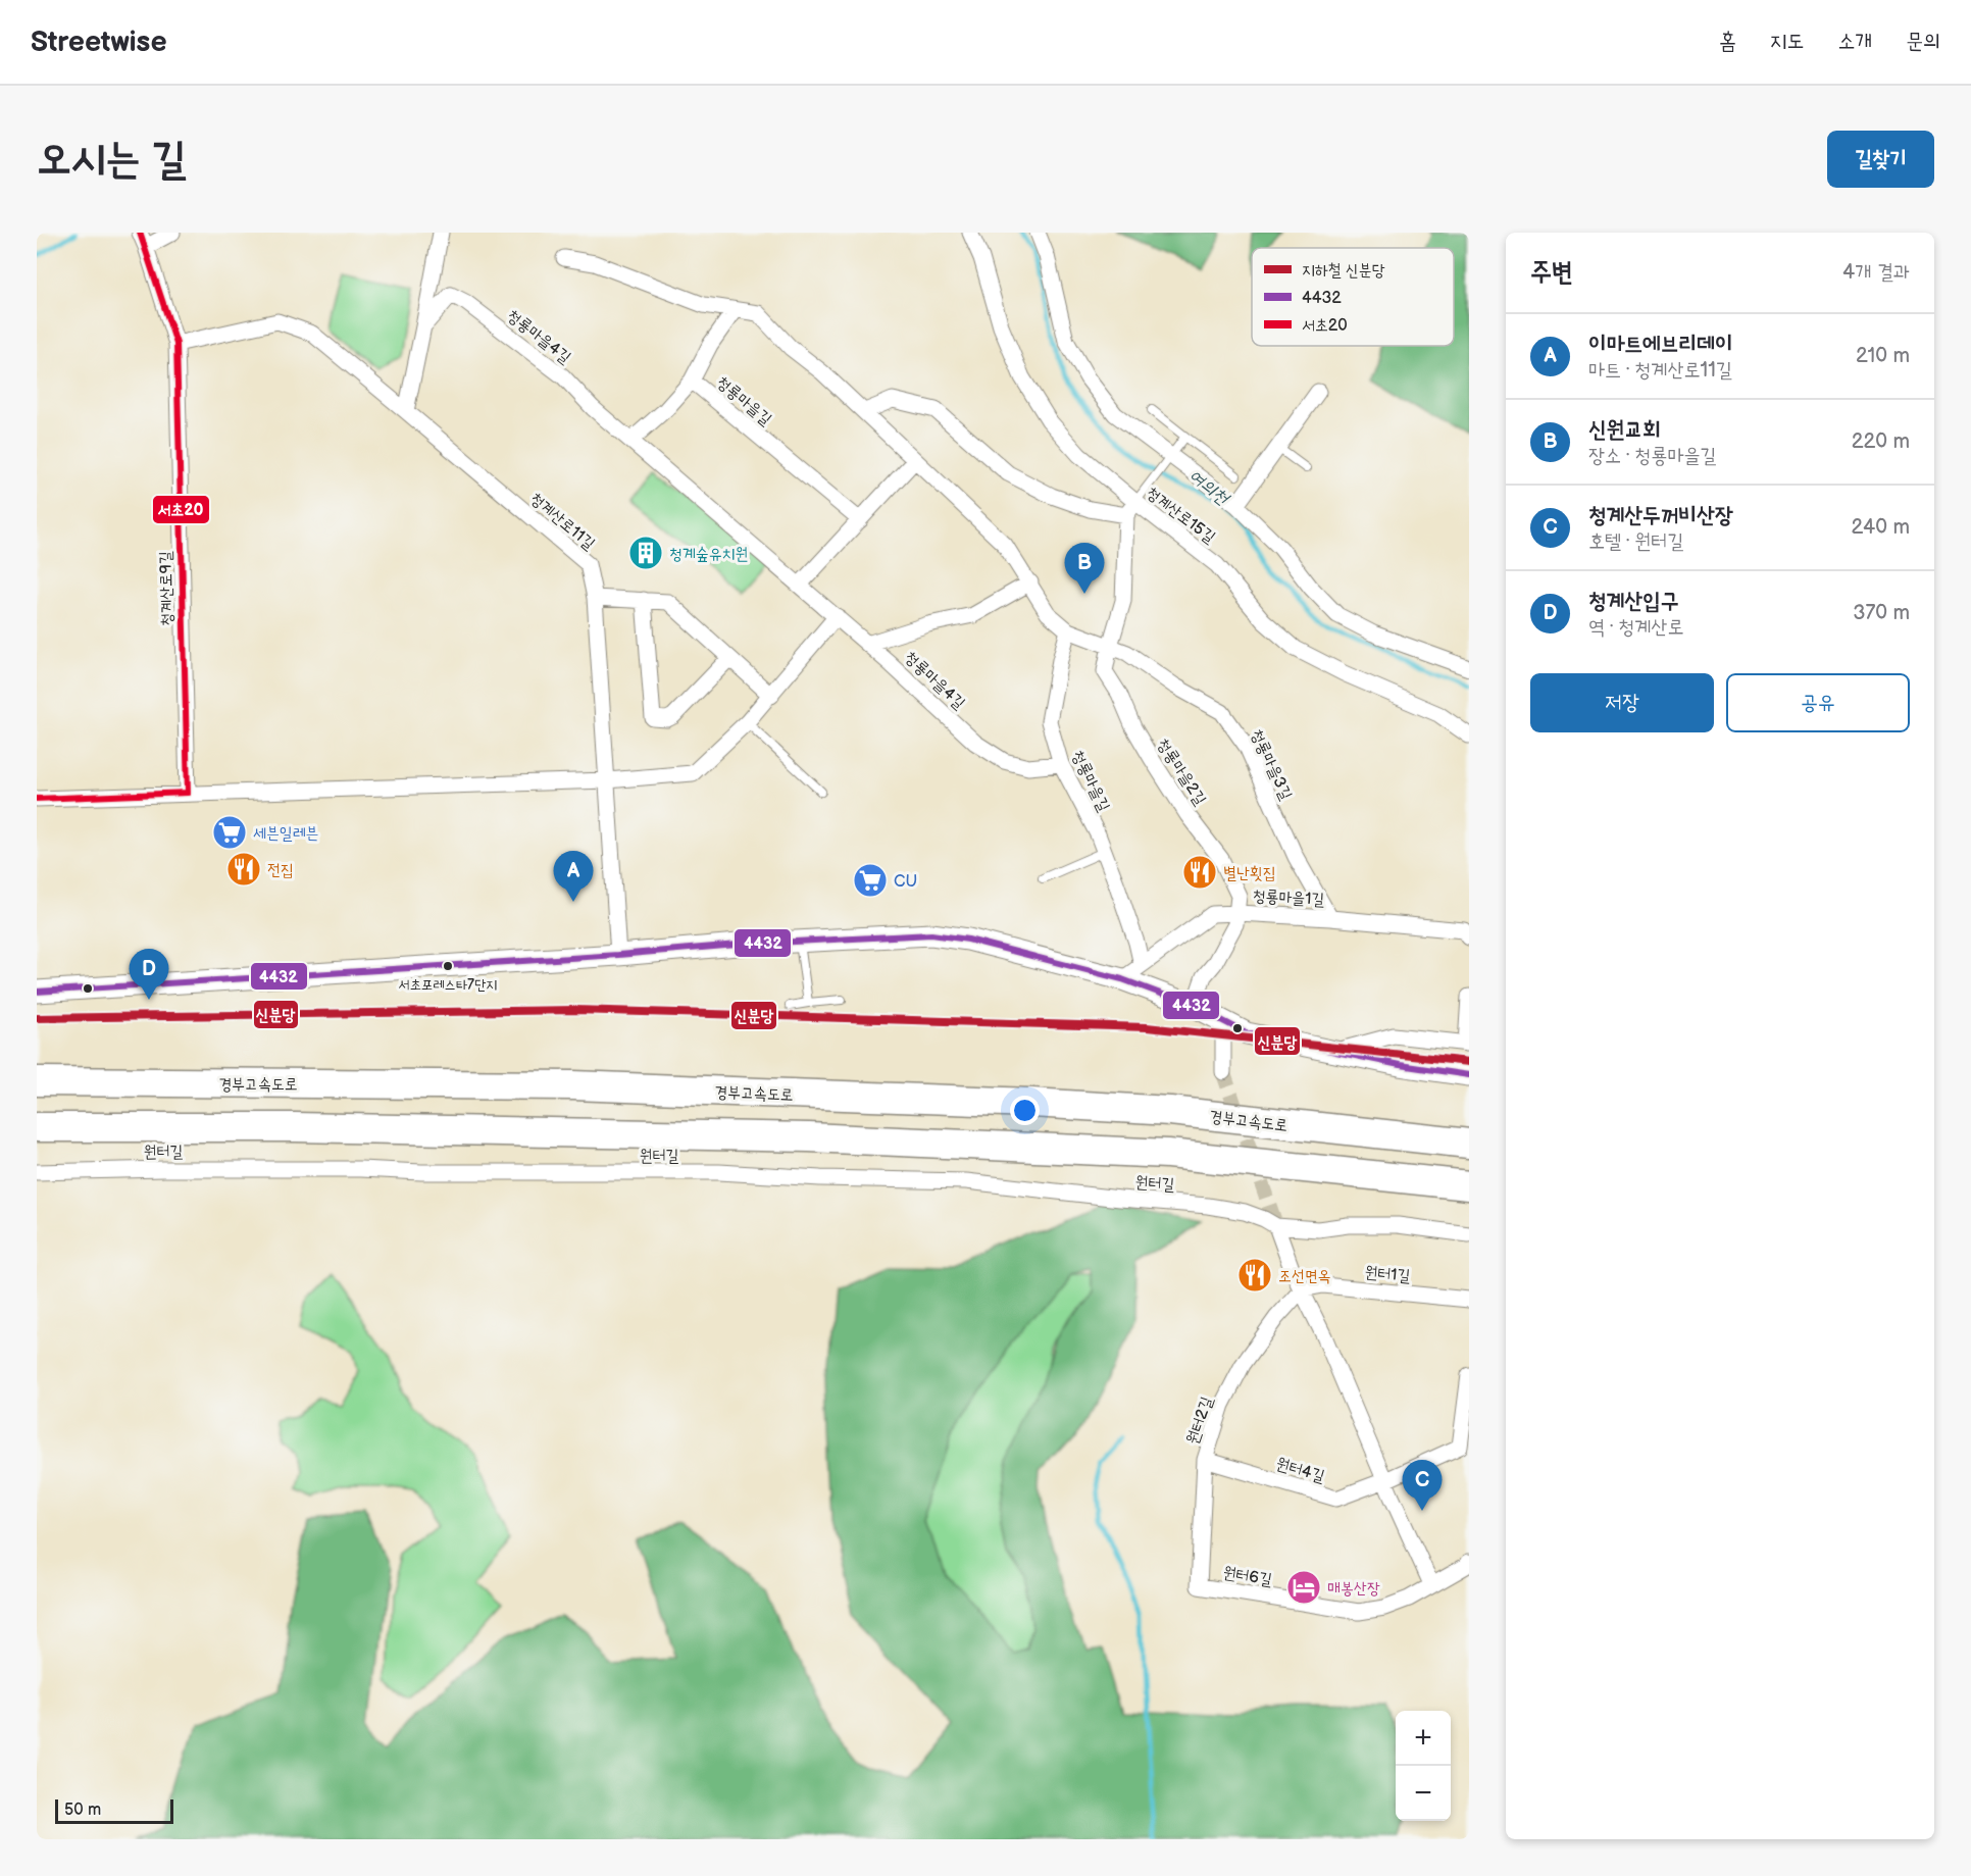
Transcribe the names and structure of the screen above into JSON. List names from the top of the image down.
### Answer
{
  "streets": {
    "highway": ["경부고속도로"],
    "street": [
      "청룡마을4길",
      "청룡마을길",
      "청계산로15길",
      "청계산로11길",
      "청계산로9길",
      "청룡마을3길",
      "청룡마을2길",
      "청룡마을1길",
      "원터길",
      "원터1길",
      "원터2길",
      "원터4길",
      "원터6길"
    ]
  },
  "crossings": [
    ["청룡마을4길", "청룡마을길"],
    ["청룡마을길", "청룡마을3길"],
    ["청룡마을길", "청룡마을1길"],
    ["청계산로11길", "청계산로9길"],
    ["청룡마을3길", "청룡마을2길"],
    ["청룡마을3길", "청룡마을1길"],
    ["청룡마을2길", "청룡마을1길"],
    ["원터1길", "원터2길"],
    ["원터2길", "원터4길"],
    ["원터2길", "원터6길"]
  ],
  "water": ["여의천"],
  "places": {
    "building": ["청계숲유치원"],
    "supermarket": ["세븐일레븐", "CU"],
    "restaurant": ["전집", "별난횟집", "조선면옥"],
    "other": ["서초포레스타7단지"],
    "hotel": ["매봉산장"]
  },
  "lines": ["transit line 서초20", "transit line 4432", "metro line 신분당"],
  "legend": ["지하철 신분당", "4432", "서초20"],
  "scale_bar": "50 m",
  "page": {
    "header": "Streetwise",
    "nav": [
      "홈",
      "지도",
      "소개",
      "문의"
    ],
    "buttons": [
      "길찾기",
      ["저장", "공유"]
    ],
    "title": "오시는 길",
    "heading": ["주변", "4개 결과"],
    "list": [
      {
        "mark": "A",
        "name": "이마트에브리데이",
        "note": "마트 · 청계산로11길",
        "value": "210 m"
      },
      {
        "mark": "B",
        "name": "신원교회",
        "note": "장소 · 청룡마을길",
        "value": "220 m"
      },
      {
        "mark": "C",
        "name": "청계산두꺼비산장",
        "note": "호텔 · 원터길",
        "value": "240 m"
      },
      {
        "mark": "D",
        "name": "청계산입구",
        "note": "역 · 청계산로",
        "value": "370 m"
      }
    ],
    "pins": [
      "B",
      "A",
      "D",
      "C"
    ],
    "map_buttons": ["+", "−"],
    "scale": "50 m"
  }
}
